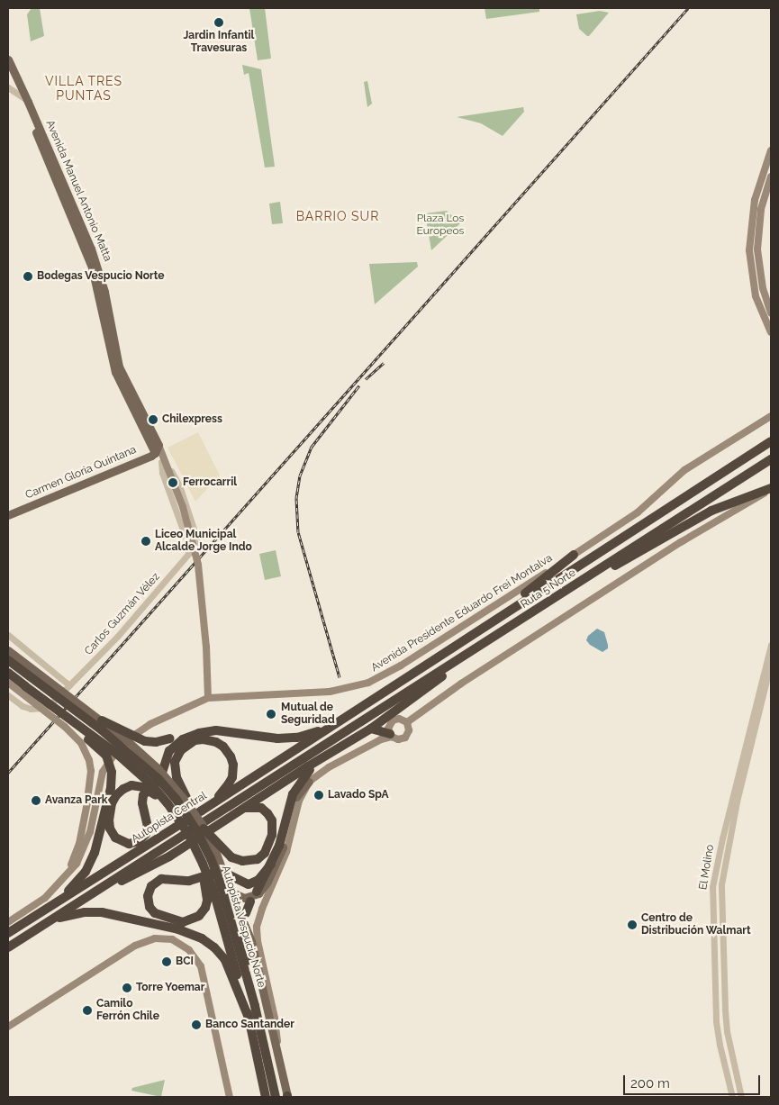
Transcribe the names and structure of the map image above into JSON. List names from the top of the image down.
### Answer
{
  "streets": {
    "highway": ["Ruta 5 Norte", "Autopista Central", "Autopista Vespucio Norte"],
    "main road": ["Avenida Manuel Antonio Matta", "Carmen Gloria Quintana", "Avenida Presidente Eduardo Frei Montalva"],
    "street": ["Carlos Guzmán Vélez", "El Molino"]
  },
  "crossings": [
    ["Avenida Manuel Antonio Matta", "Carmen Gloria Quintana"],
    ["Avenida Manuel Antonio Matta", "Avenida Presidente Eduardo Frei Montalva"],
    ["Avenida Manuel Antonio Matta", "Carlos Guzmán Vélez"],
    ["Ruta 5 Norte", "Autopista Central"]
  ],
  "districts": ["VILLA TRES PUNTAS", "BARRIO SUR"],
  "parks": ["Plaza Los Europeos"],
  "places": [
    "Jardin Infantil Travesuras",
    "Bodegas Vespucio Norte",
    "Chilexpress",
    "Ferrocarril",
    "Liceo Municipal Alcalde Jorge Indo",
    "Mutual de Seguridad",
    "Lavado SpA",
    "Avanza Park",
    "Centro de Distribución Walmart",
    "BCI",
    "Torre Yoemar",
    "Camilo Ferrón Chile",
    "Banco Santander"
  ],
  "scale_bar": "200 m"
}
